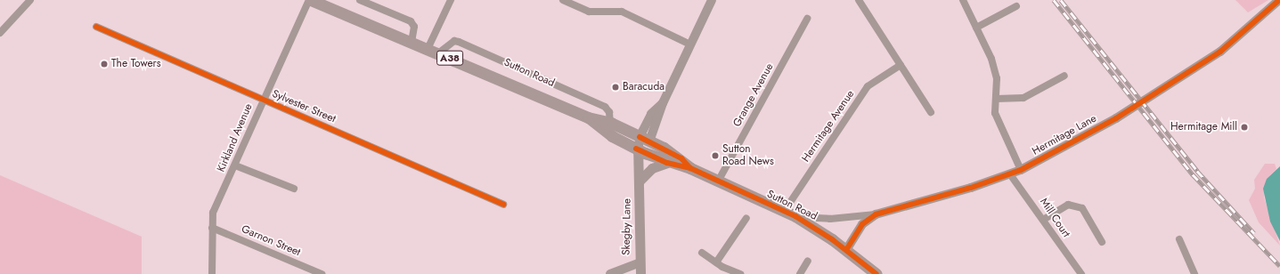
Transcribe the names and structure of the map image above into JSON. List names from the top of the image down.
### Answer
{
  "streets": {
    "highway": ["A38", "Sutton Road"],
    "main road": ["Skegby Lane"],
    "street": [
      "Grange Avenue",
      "Sylvester Street",
      "Hermitage Avenue",
      "Hermitage Lane",
      "Kirkland Avenue",
      "Mill Court",
      "Garnon Street"
    ]
  },
  "crossings": [
    ["Sutton Road", "Grange Avenue"],
    ["Sutton Road", "Hermitage Avenue"],
    ["Sutton Road", "Hermitage Lane"],
    ["Sutton Road", "Kirkland Avenue"],
    ["Sutton Road", "Skegby Lane"],
    ["Sylvester Street", "Kirkland Avenue"],
    ["Hermitage Lane", "Mill Court"],
    ["Kirkland Avenue", "Garnon Street"]
  ],
  "places": [
    "The Towers",
    "Baracuda",
    "Hermitage Mill",
    "Sutton Road News"
  ]
}
